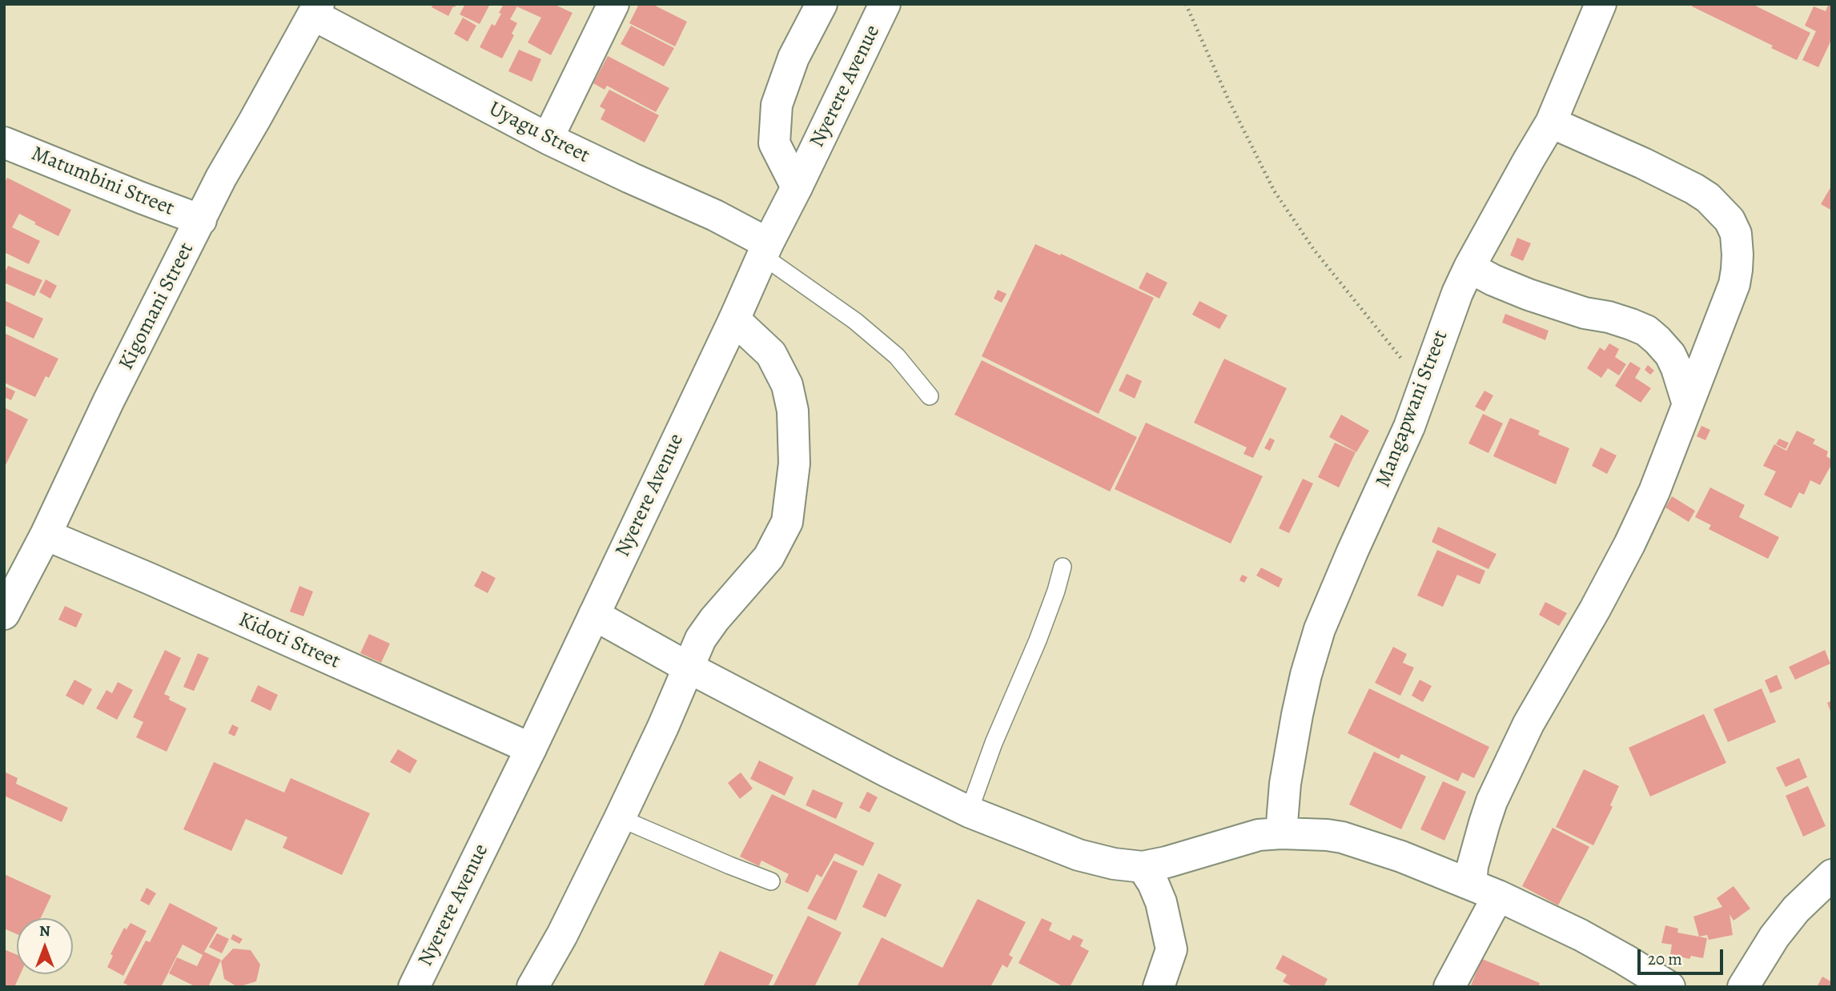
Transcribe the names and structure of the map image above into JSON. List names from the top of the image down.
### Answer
{
  "streets": {
    "street": [
      "Nyerere Avenue",
      "Uyagu Street",
      "Matumbini Street",
      "Kigomani Street",
      "Mangapwani Street",
      "Kidoti Street"
    ]
  },
  "crossings": [
    ["Nyerere Avenue", "Uyagu Street"],
    ["Nyerere Avenue", "Kidoti Street"],
    ["Uyagu Street", "Kigomani Street"],
    ["Matumbini Street", "Kigomani Street"],
    ["Kigomani Street", "Kidoti Street"]
  ],
  "scale_bar": "20 m",
  "north": "top"
}
